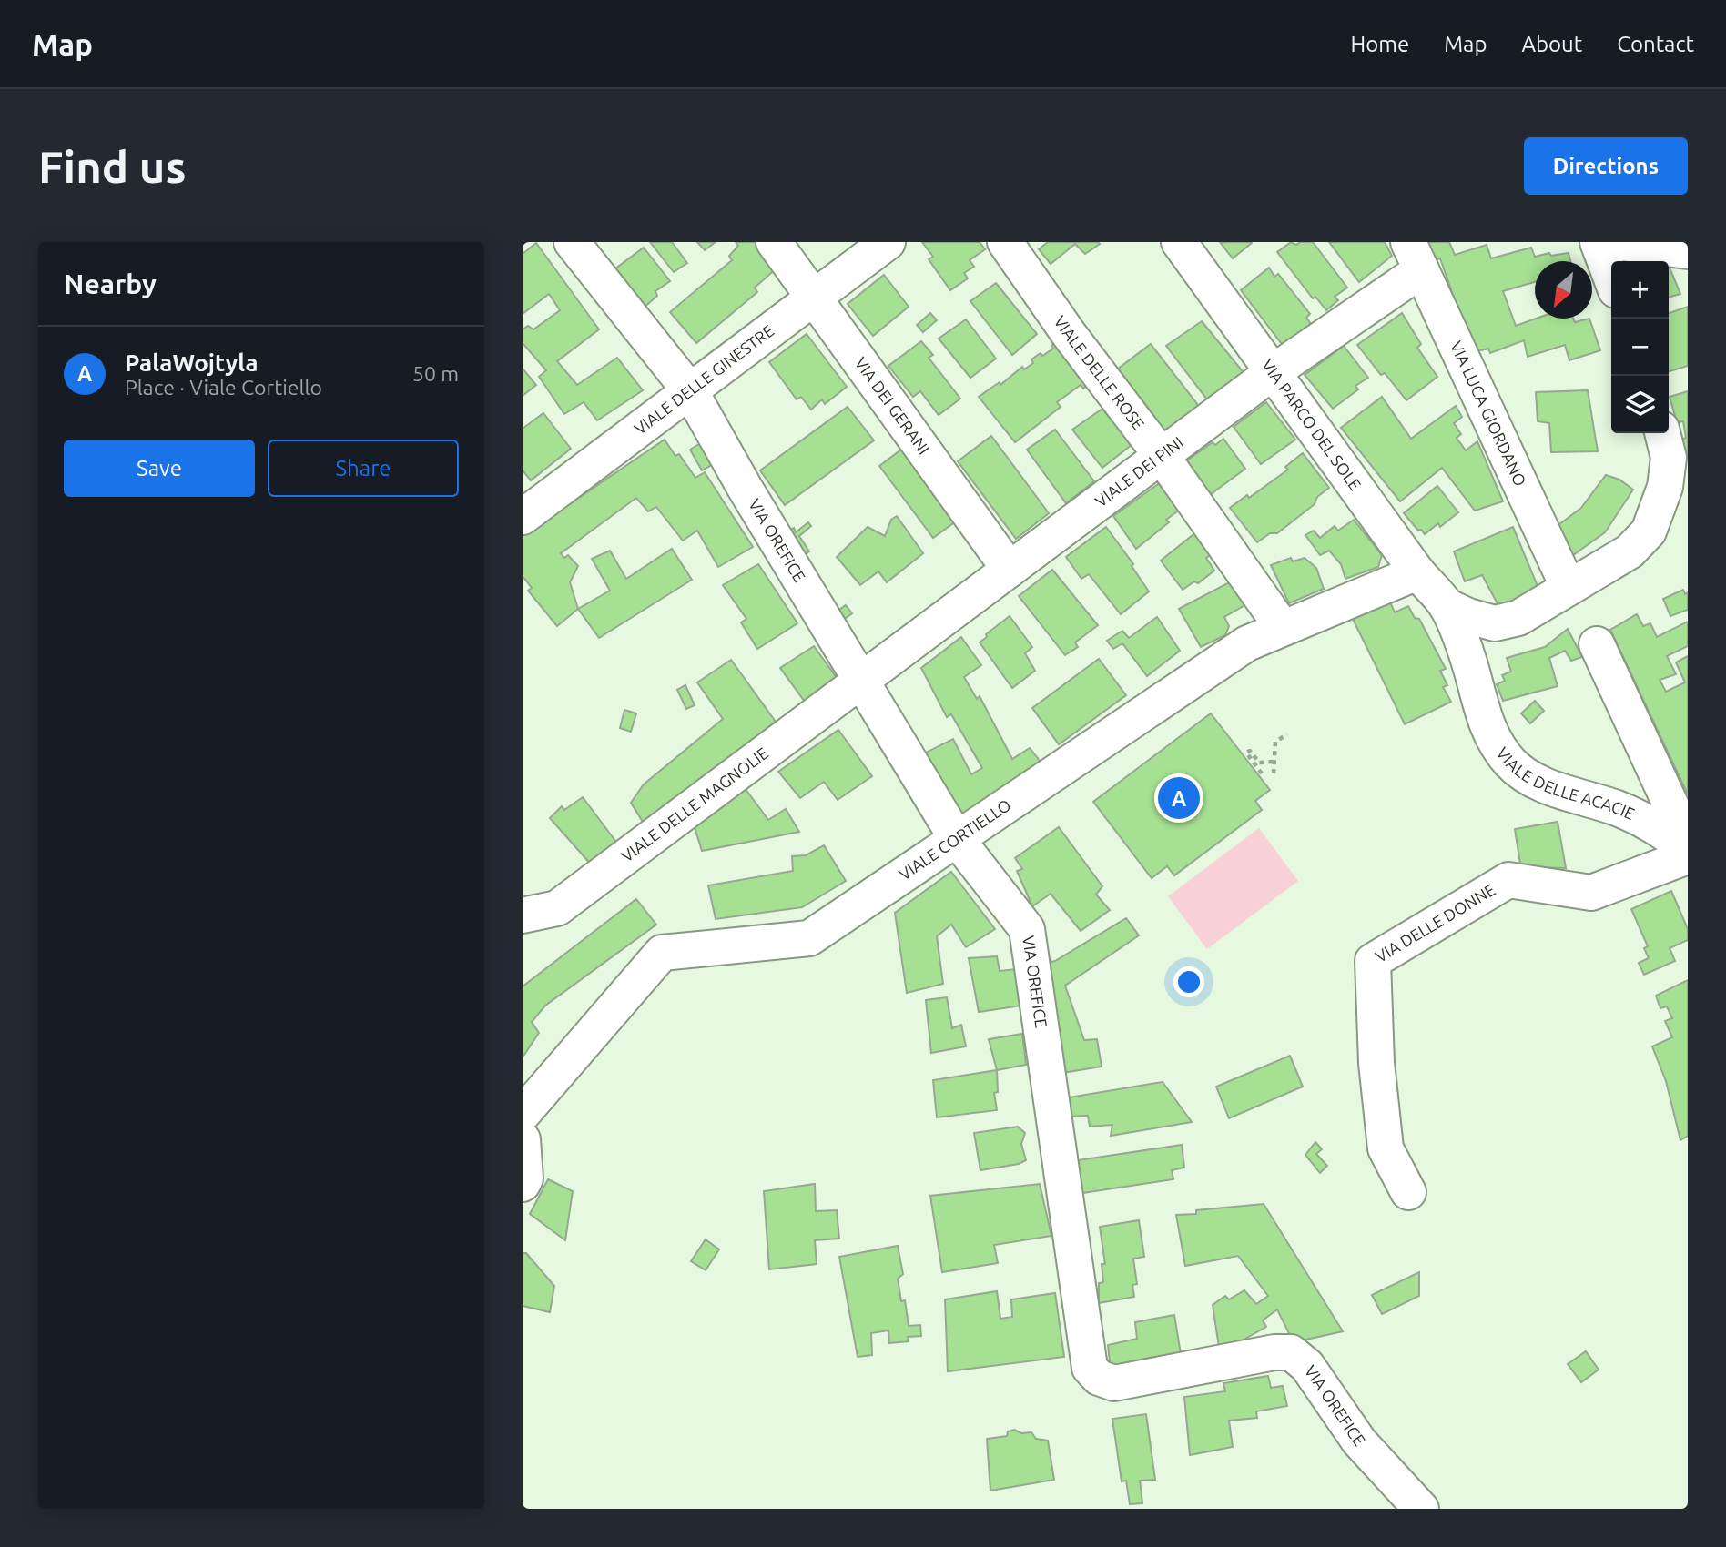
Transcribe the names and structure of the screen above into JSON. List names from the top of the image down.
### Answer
{
  "streets": {
    "street": [
      "VIALE DELLE ROSE",
      "VIALE DELLE GINESTRE",
      "VIA DEI GERANI",
      "VIA LUCA GIORDANO",
      "VIA PARCO DEL SOLE",
      "VIALE DEI PINI",
      "VIA OREFICE",
      "VIALE DELLE ACACIE",
      "VIALE DELLE MAGNOLIE",
      "VIALE CORTIELLO",
      "VIA DELLE DONNE"
    ]
  },
  "crossings": [
    ["VIALE DELLE ROSE", "VIALE DEI PINI"],
    ["VIALE DELLE ROSE", "VIALE CORTIELLO"],
    ["VIALE DELLE GINESTRE", "VIA DEI GERANI"],
    ["VIALE DELLE GINESTRE", "VIA OREFICE"],
    ["VIA DEI GERANI", "VIALE DEI PINI"],
    ["VIA LUCA GIORDANO", "VIALE DEI PINI"],
    ["VIA LUCA GIORDANO", "VIALE DELLE ACACIE"],
    ["VIA PARCO DEL SOLE", "VIALE DEI PINI"],
    ["VIA PARCO DEL SOLE", "VIALE DELLE ACACIE"],
    ["VIA PARCO DEL SOLE", "VIALE CORTIELLO"],
    ["VIALE DEI PINI", "VIA OREFICE"],
    ["VIALE DEI PINI", "VIALE DELLE MAGNOLIE"],
    ["VIA OREFICE", "VIALE DELLE MAGNOLIE"],
    ["VIA OREFICE", "VIALE CORTIELLO"]
  ],
  "north": "bottom left",
  "page": {
    "header": "Map",
    "nav": [
      "Home",
      "Map",
      "About",
      "Contact"
    ],
    "buttons": [
      "Directions",
      ["Save", "Share"]
    ],
    "title": "Find us",
    "heading": "Nearby",
    "map_buttons": ["+", "−"],
    "list": [
      {
        "mark": "A",
        "name": "PalaWojtyla",
        "note": "Place · Viale Cortiello",
        "value": "50 m"
      }
    ],
    "pins": "A"
  }
}
